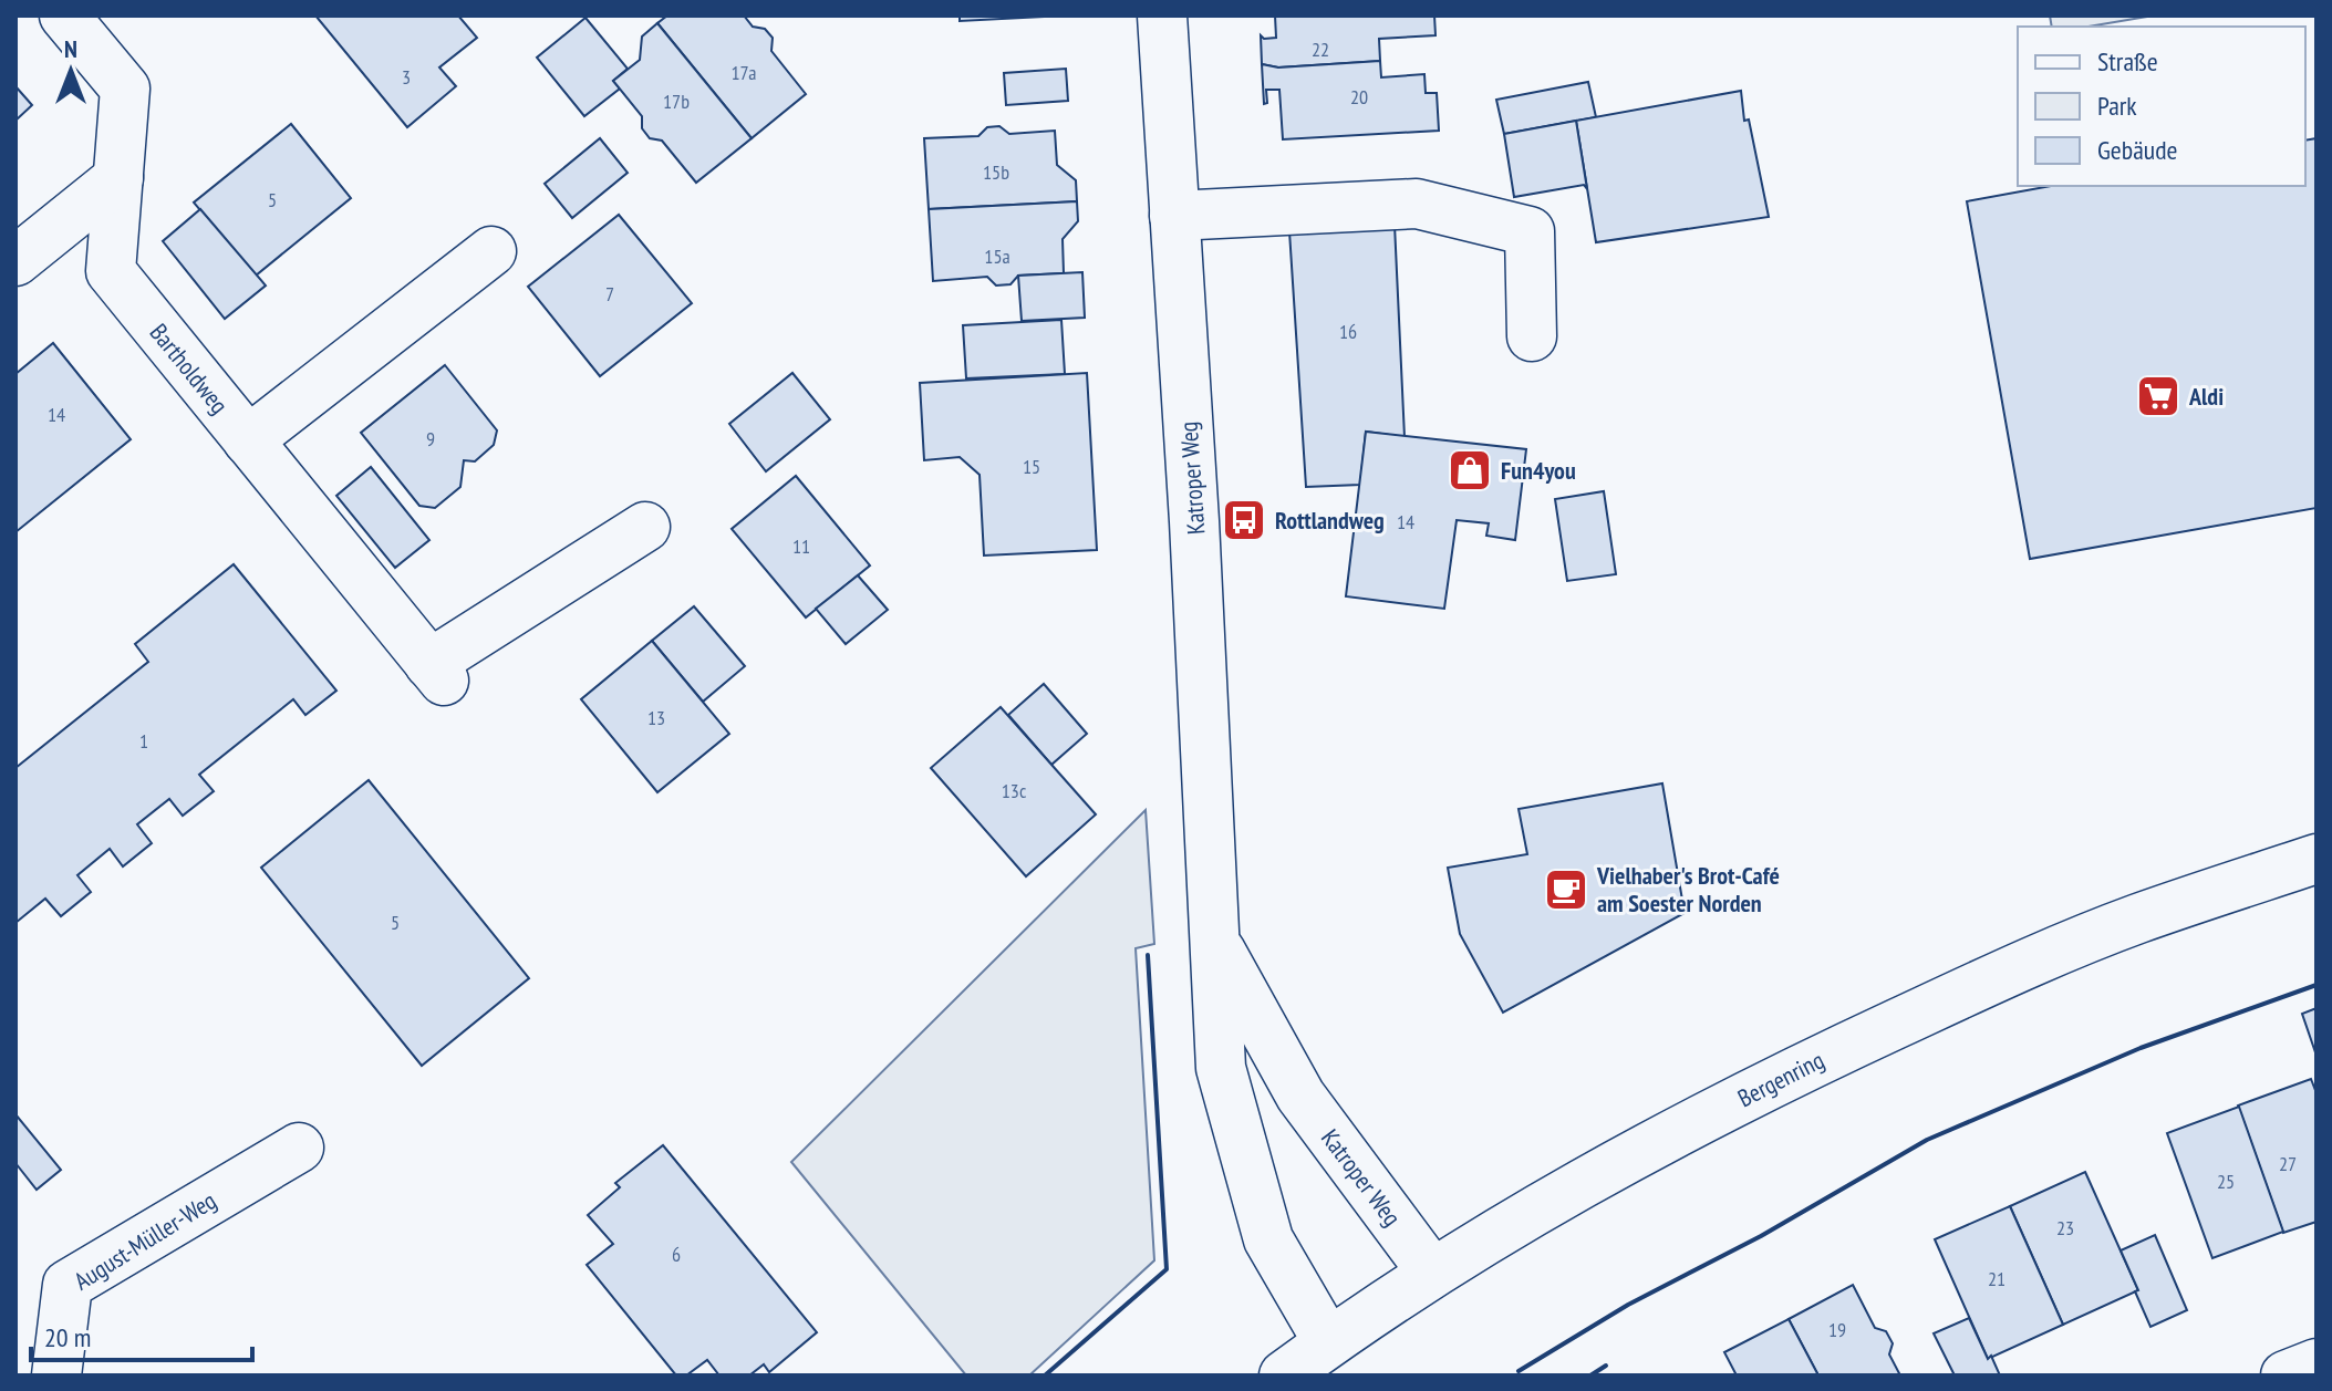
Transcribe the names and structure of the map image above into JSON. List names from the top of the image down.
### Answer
{
  "streets": {
    "street": [
      "Bartholdweg",
      "Katroper Weg",
      "Bergenring",
      "August-Müller-Weg"
    ]
  },
  "crossings": [
    ["Katroper Weg", "Bergenring"]
  ],
  "places": {
    "supermarket": ["Aldi"],
    "shop": ["Fun4you"],
    "bus stop": ["Rottlandweg"],
    "cafe": ["Vielhaber's Brot-Café am Soester Norden"]
  },
  "house_numbers": [
    "22",
    "17a",
    "3",
    "20",
    "17b",
    "15b",
    "5",
    "15a",
    "7",
    "16",
    "14",
    "9",
    "15",
    "14",
    "11",
    "13",
    "1",
    "13c",
    "5",
    "27",
    "25",
    "23",
    "6",
    "21",
    "19"
  ],
  "legend": ["Straße", "Park", "Gebäude"],
  "scale_bar": "20 m",
  "north": "top"
}
